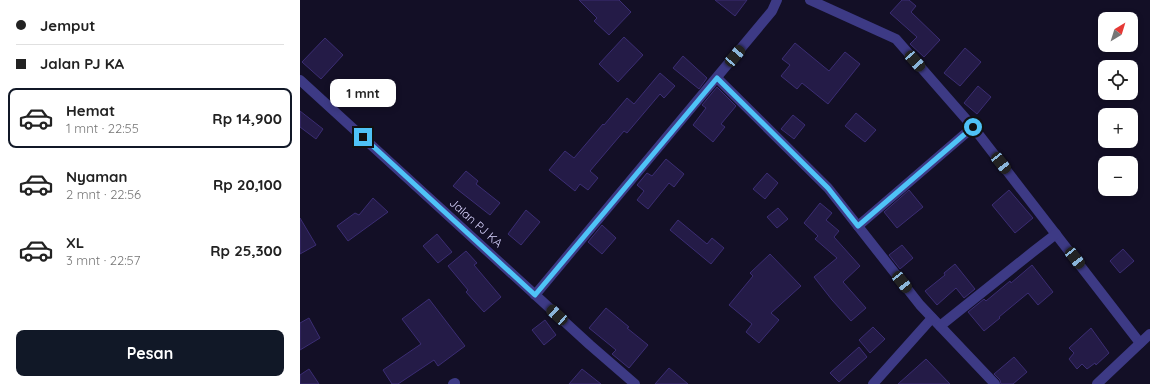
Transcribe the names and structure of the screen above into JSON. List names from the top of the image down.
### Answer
{
  "streets": {
    "street": ["Jalan PJ KA"]
  },
  "north": "top right",
  "page": {
    "banner": ["Jemput", "Jalan PJ KA"],
    "map_buttons": ["+", "−"],
    "bubble": "1 mnt",
    "list": [
      {
        "name": "Hemat",
        "note": "1 mnt · 22:55",
        "value": "Rp 14,900"
      },
      {
        "name": "Nyaman",
        "note": "2 mnt · 22:56",
        "value": "Rp 20,100"
      },
      {
        "name": "XL",
        "note": "3 mnt · 22:57",
        "value": "Rp 25,300"
      }
    ],
    "buttons": "Pesan"
  }
}
